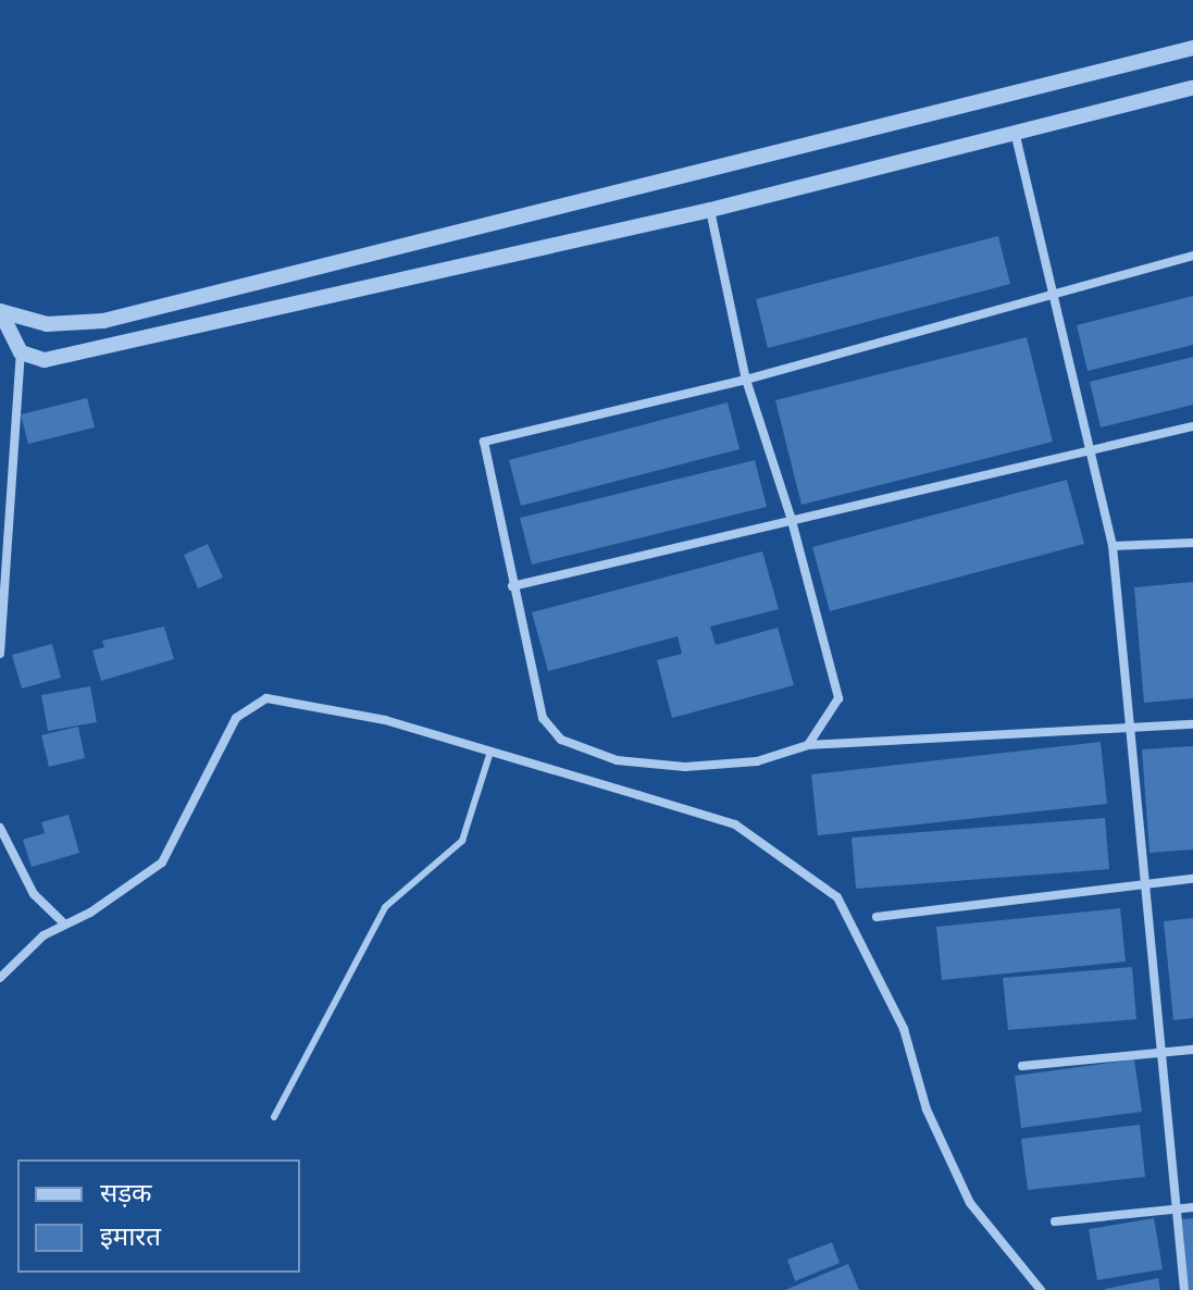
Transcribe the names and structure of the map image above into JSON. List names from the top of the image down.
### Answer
{
  "legend": ["सड़क", "इमारत"]
}
